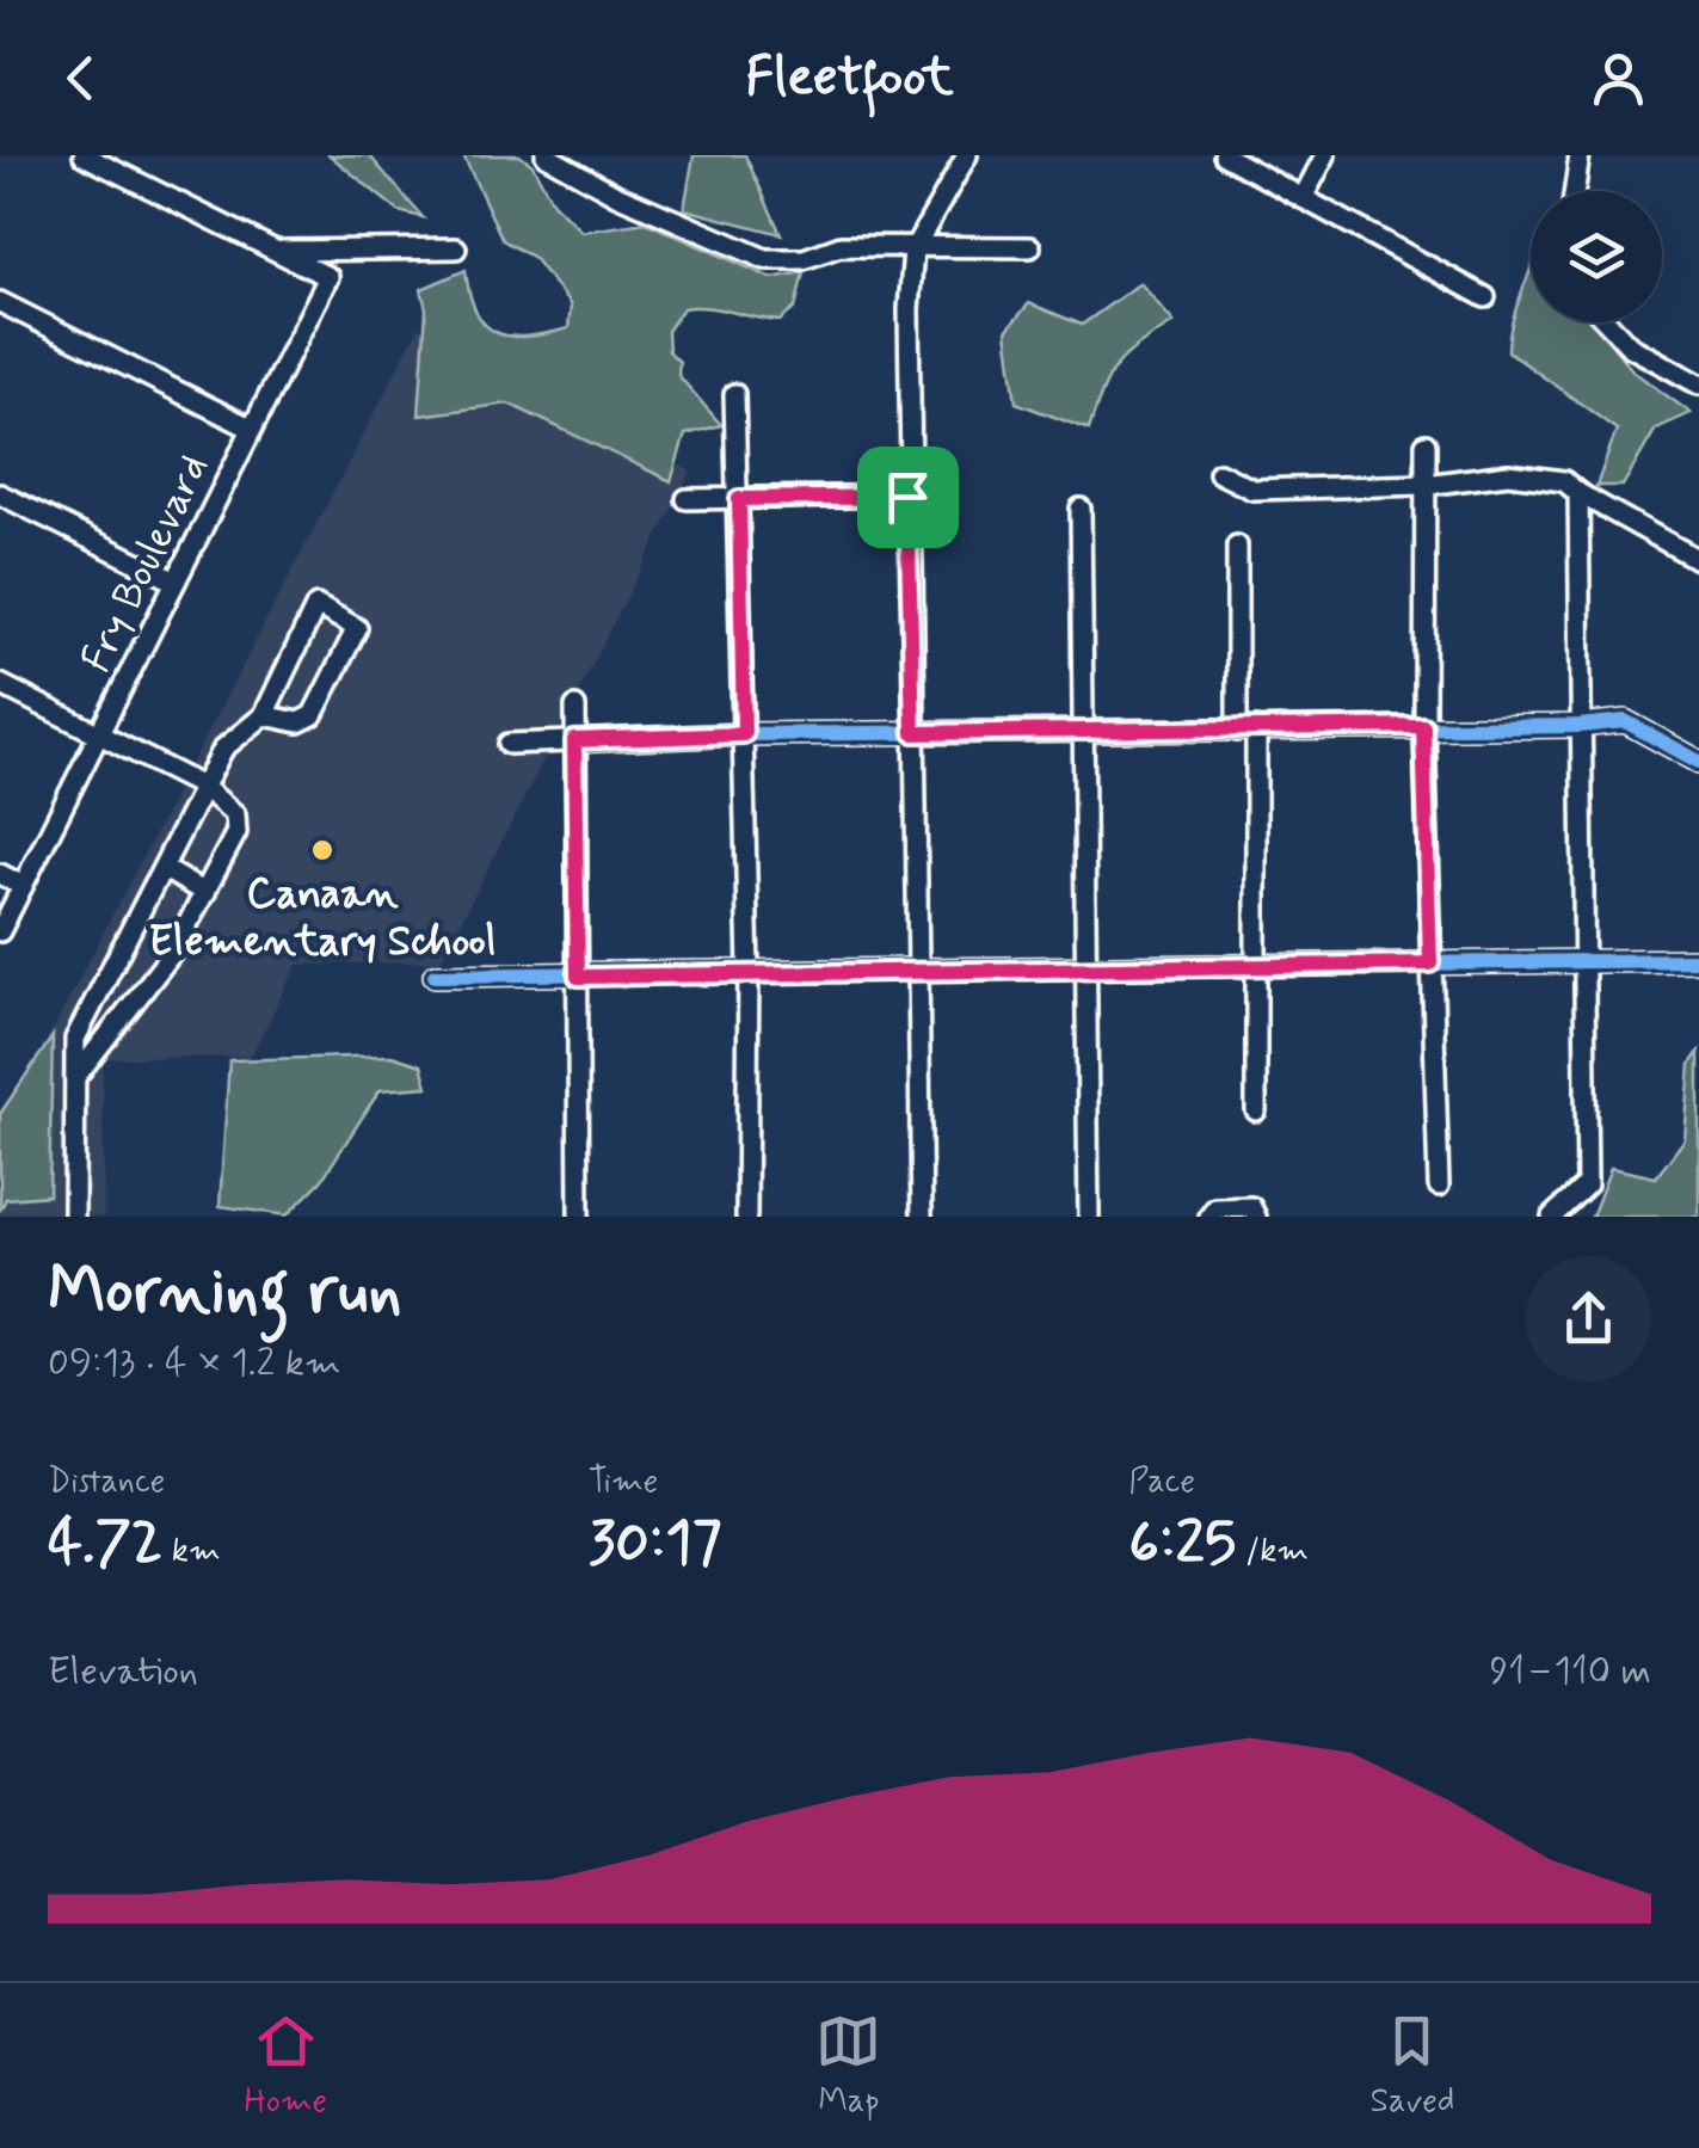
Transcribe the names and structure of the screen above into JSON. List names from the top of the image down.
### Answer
{
  "streets": {
    "street": ["Fry Boulevard"]
  },
  "places": ["Canaan Elementary School"],
  "page": {
    "header": "Fleetfoot",
    "heading": ["Morning run", "09:13 · 4 × 1.2 km"],
    "stats": [
      ["Distance", "4.72 km"],
      ["Time", "30:17"],
      ["Pace", "6:25 /km"]
    ],
    "chart": ["Elevation", "91–110 m"],
    "tabs": ["Home", "Map", "Saved"]
  }
}
